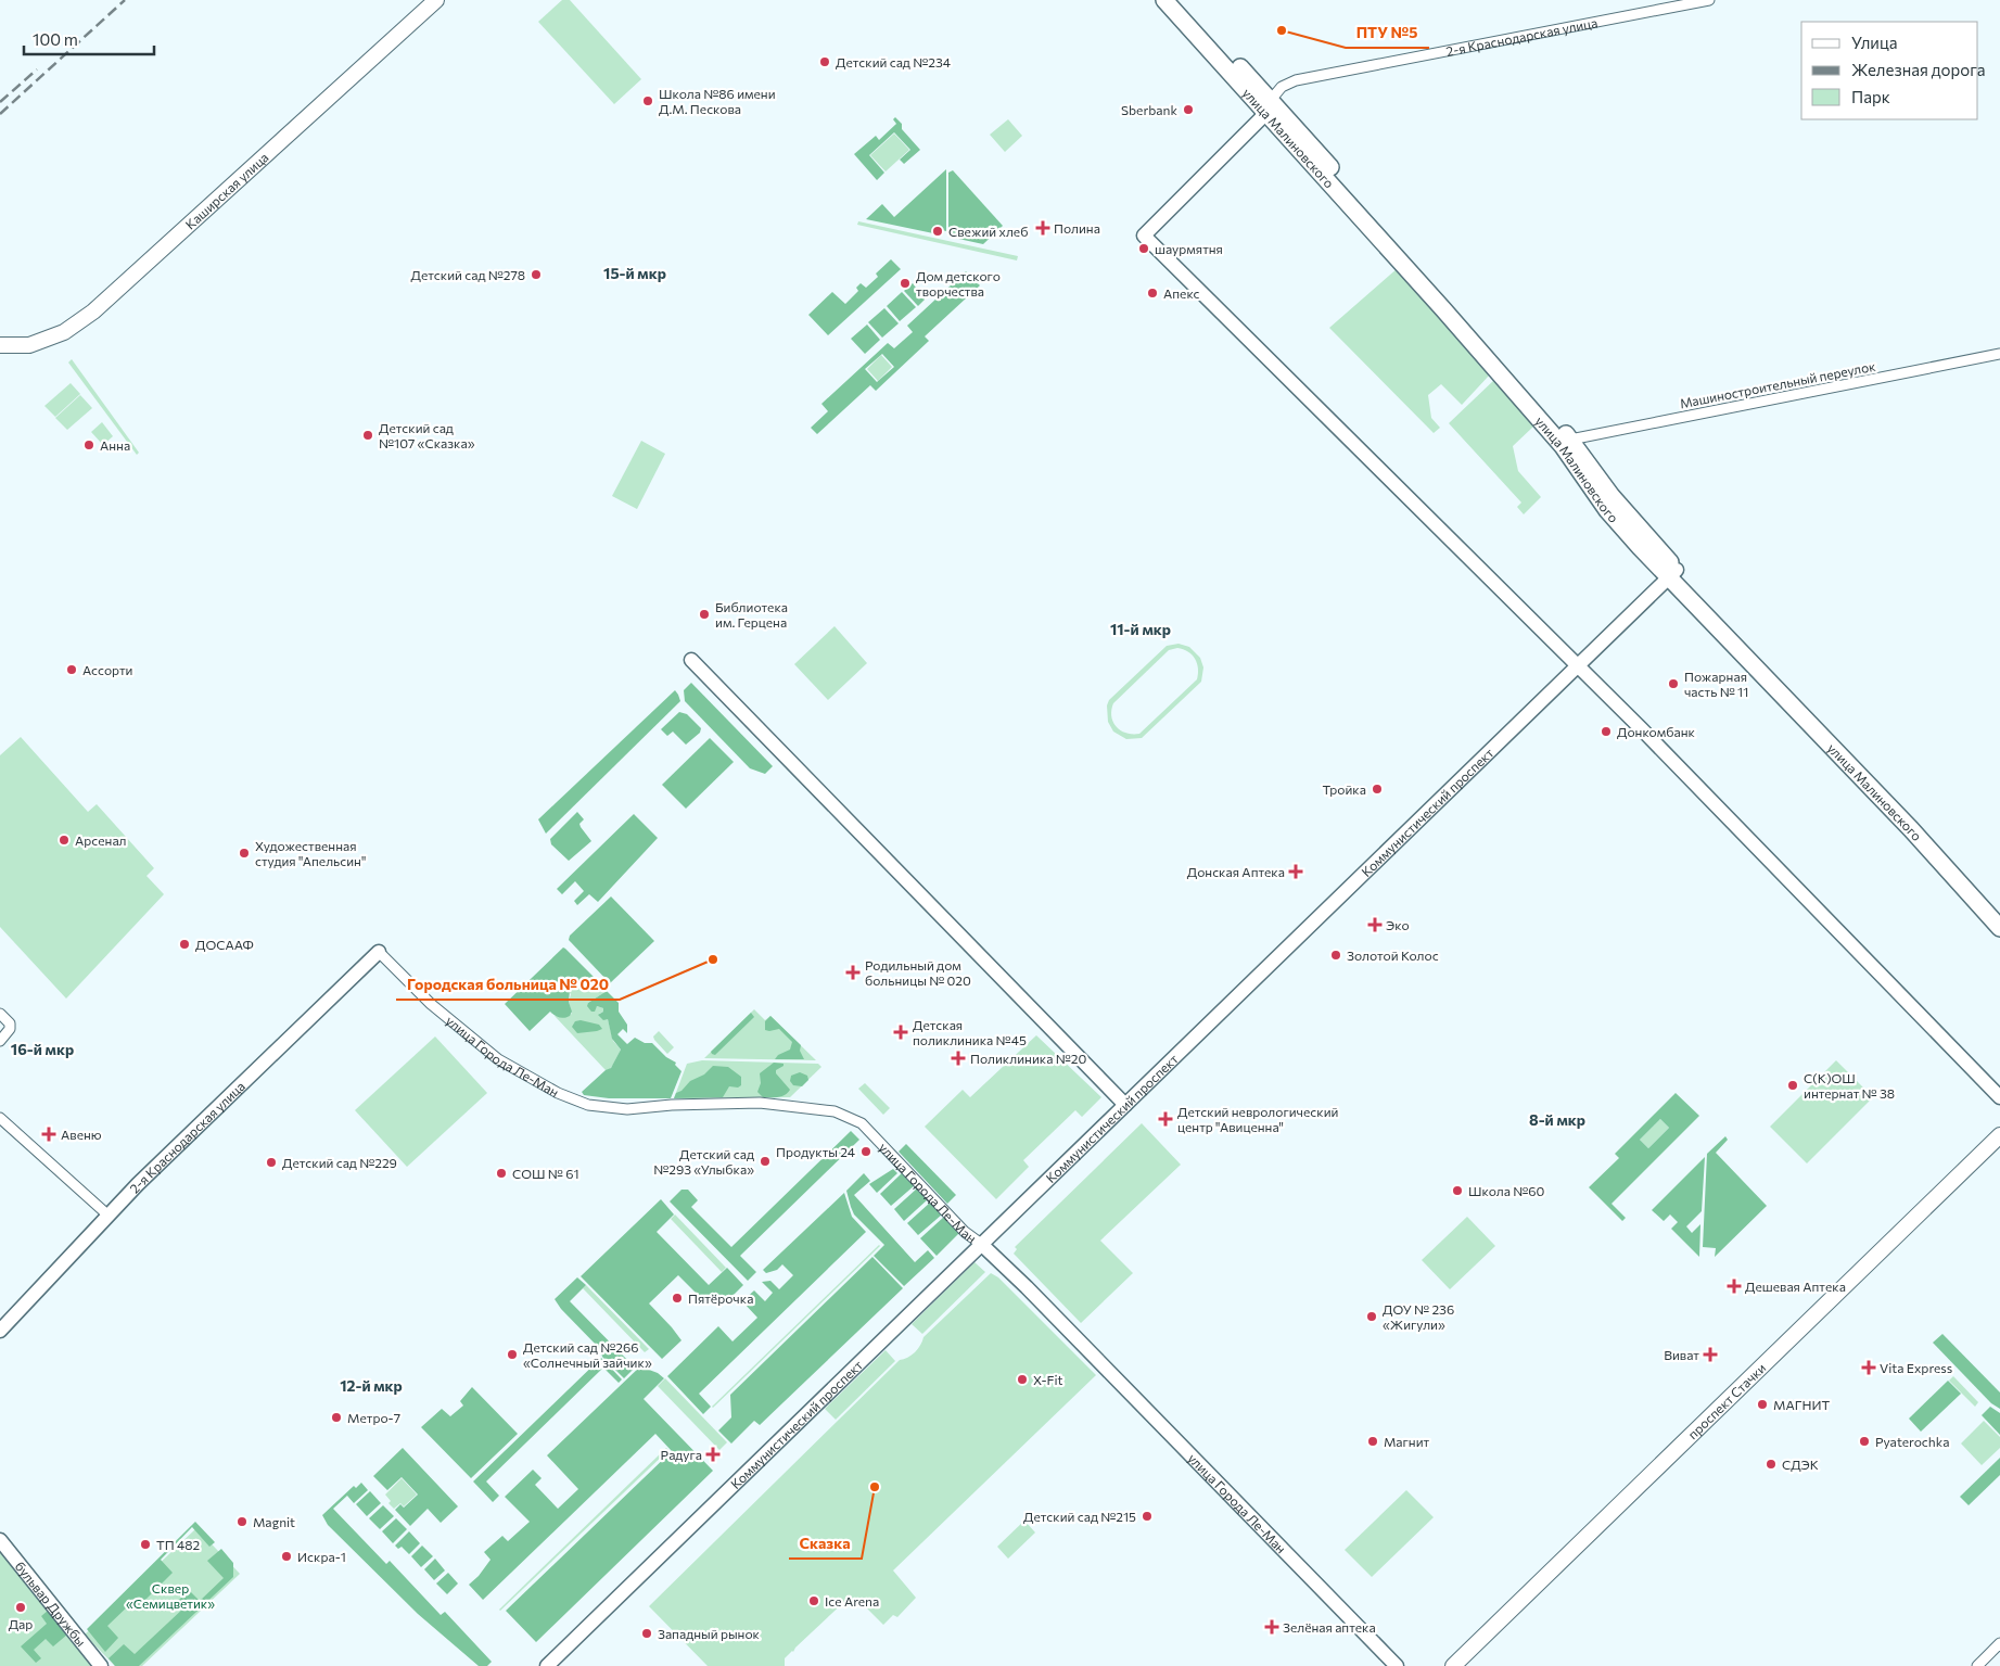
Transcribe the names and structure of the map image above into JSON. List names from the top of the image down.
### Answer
{
  "streets": {
    "highway": ["улица Малиновского"],
    "main road": ["Каширская улица", "проспект Стачки"],
    "street": [
      "2-я Краснодарская улица",
      "Машиностроительный переулок",
      "Коммунистический проспект",
      "улица Города Ле-Ман",
      "бульвар Дружбы"
    ]
  },
  "crossings": [
    ["2-я Краснодарская улица", "улица Малиновского"],
    ["2-я Краснодарская улица", "Коммунистический проспект"],
    ["2-я Краснодарская улица", "улица Города Ле-Ман"],
    ["улица Малиновского", "Машиностроительный переулок"],
    ["улица Малиновского", "Коммунистический проспект"],
    ["Коммунистический проспект", "улица Города Ле-Ман"]
  ],
  "districts": [
    "15-й мкр",
    "11-й мкр",
    "16-й мкр",
    "8-й мкр",
    "12-й мкр"
  ],
  "parks": ["Сквер «Семицветик»"],
  "places": {
    "other": [
      "ПТУ №5",
      "Детский сад №234",
      "Школа №86 имени Д.М. Пескова",
      "Sberbank",
      "Свежий хлеб",
      "шаурмятня",
      "Детский сад №278",
      "Дом детского творчества",
      "Апекс",
      "Детский сад №107 «Сказка»",
      "Анна",
      "Библиотека им. Герцена",
      "Ассорти",
      "Пожарная часть № 11",
      "Донкомбанк",
      "Тройка",
      "Арсенал",
      "Художественная студия \"Апельсин\"",
      "ДОСААФ",
      "Золотой Колос",
      "Городская больница № 020",
      "С(К)ОШ интернат № 38",
      "Продукты 24",
      "Детский сад №293 «Улыбка»",
      "Детский сад №229",
      "СОШ № 61",
      "Школа №60",
      "Пятёрочка",
      "ДОУ № 236 «Жигули»",
      "Детский сад №266 «Солнечный зайчик»",
      "X-Fit",
      "МАГНИТ",
      "Метро-7",
      "Магнит",
      "Pyaterochka",
      "СДЭК",
      "Сказка",
      "Детский сад №215",
      "Magnit",
      "ТП 482",
      "Искра-1",
      "Ice Arena",
      "Дар",
      "Западный рынок"
    ],
    "health": [
      "Полина",
      "Донская Аптека",
      "Эко",
      "Родильный дом больницы № 020",
      "Детская поликлиника №45",
      "Поликлиника №20",
      "Детский неврологический центр \"Авиценна\"",
      "Авеню",
      "Дешевая Аптека",
      "Виват",
      "Vita Express",
      "Радуга",
      "Зелёная аптека"
    ]
  },
  "legend": ["Улица", "Железная дорога", "Парк"],
  "scale_bar": "100 m"
}
